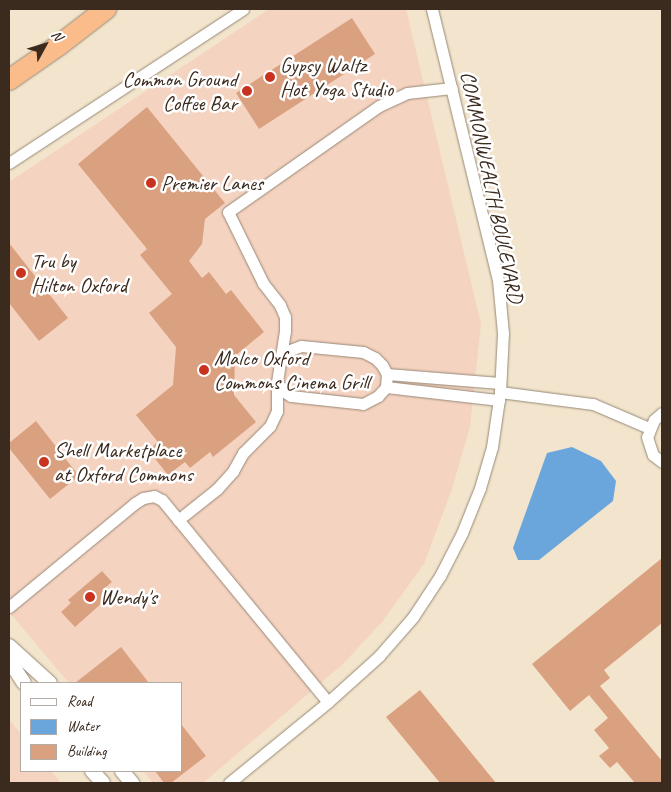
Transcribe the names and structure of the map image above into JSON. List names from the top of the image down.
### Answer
{
  "streets": {
    "street": ["COMMONWEALTH BOULEVARD"]
  },
  "places": [
    "Gypsy Waltz Hot Yoga Studio",
    "Common Ground Coffee Bar",
    "Premier Lanes",
    "Tru by Hilton Oxford",
    "Malco Oxford Commons Cinema Grill",
    "Shell Marketplace at Oxford Commons",
    "Wendy's"
  ],
  "legend": ["Road", "Water", "Building"],
  "north": "top right"
}
